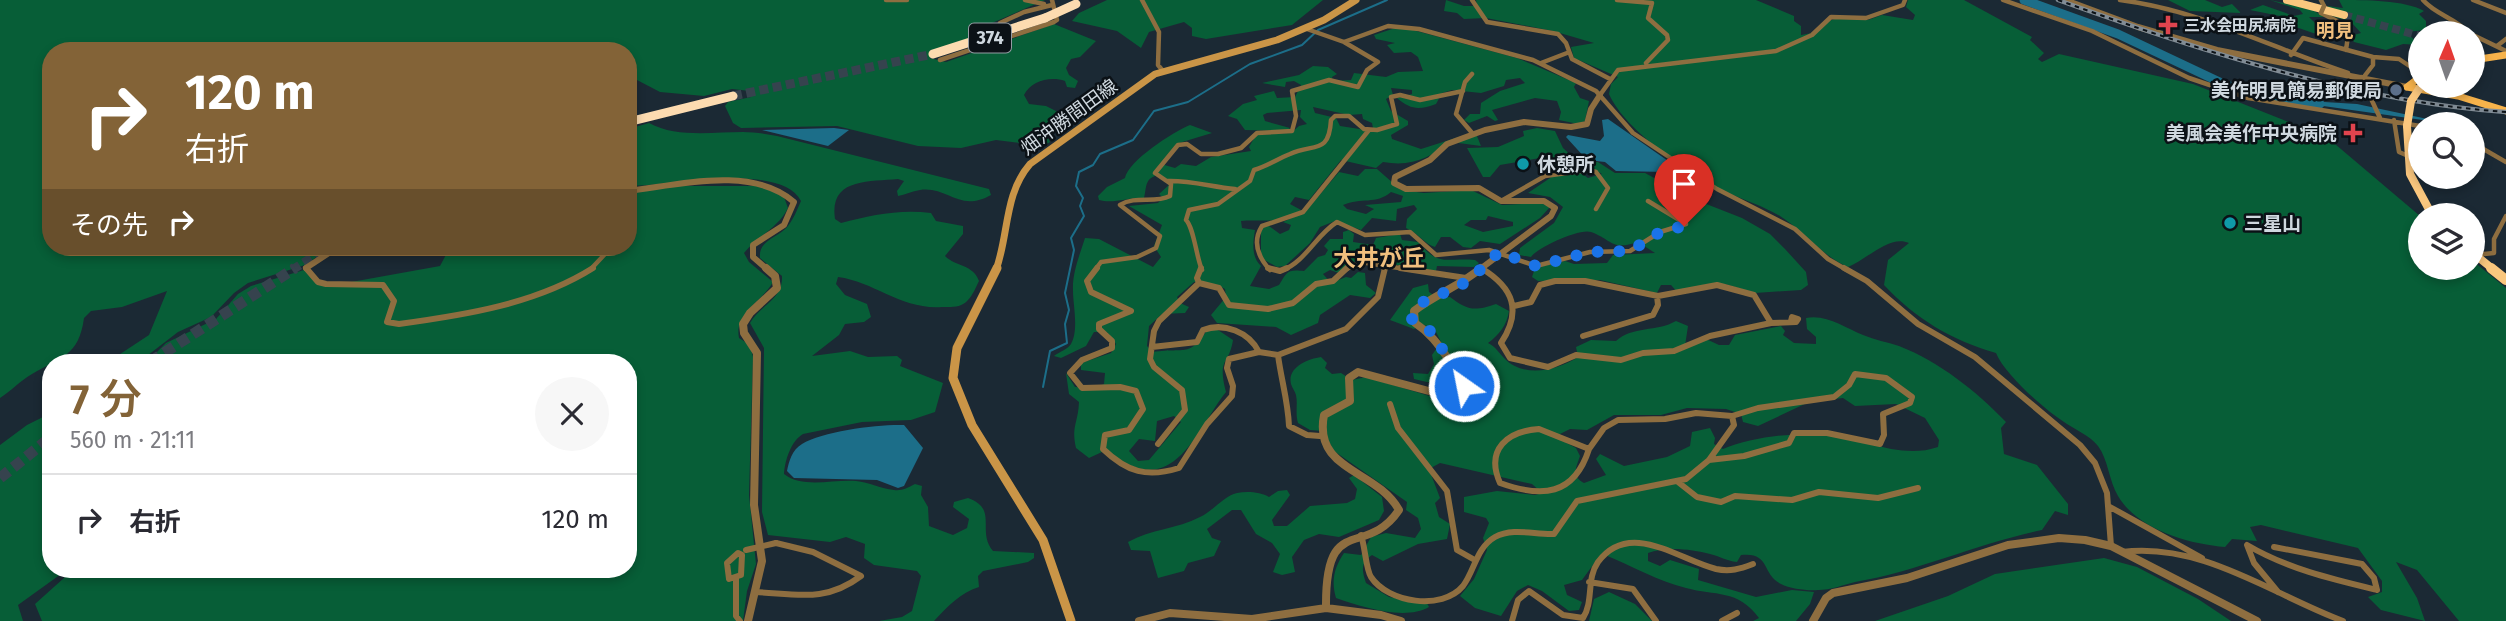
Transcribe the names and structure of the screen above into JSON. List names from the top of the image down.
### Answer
{
  "streets": {
    "highway": ["374"],
    "main road": ["畑沖勝間田線"]
  },
  "districts": ["明見", "大井が丘"],
  "places": {
    "health": ["三水会田尻病院", "美風会美作中央病院"],
    "other": ["美作明見簡易郵便局", "休憩所", "三星山"]
  },
  "north": "top",
  "page": {
    "turn": ["120 m", "右折"],
    "then": "その先",
    "heading": ["7 分", "560 m · 21:11"],
    "list": [
      {
        "name": "右折",
        "value": "120 m"
      }
    ]
  }
}
